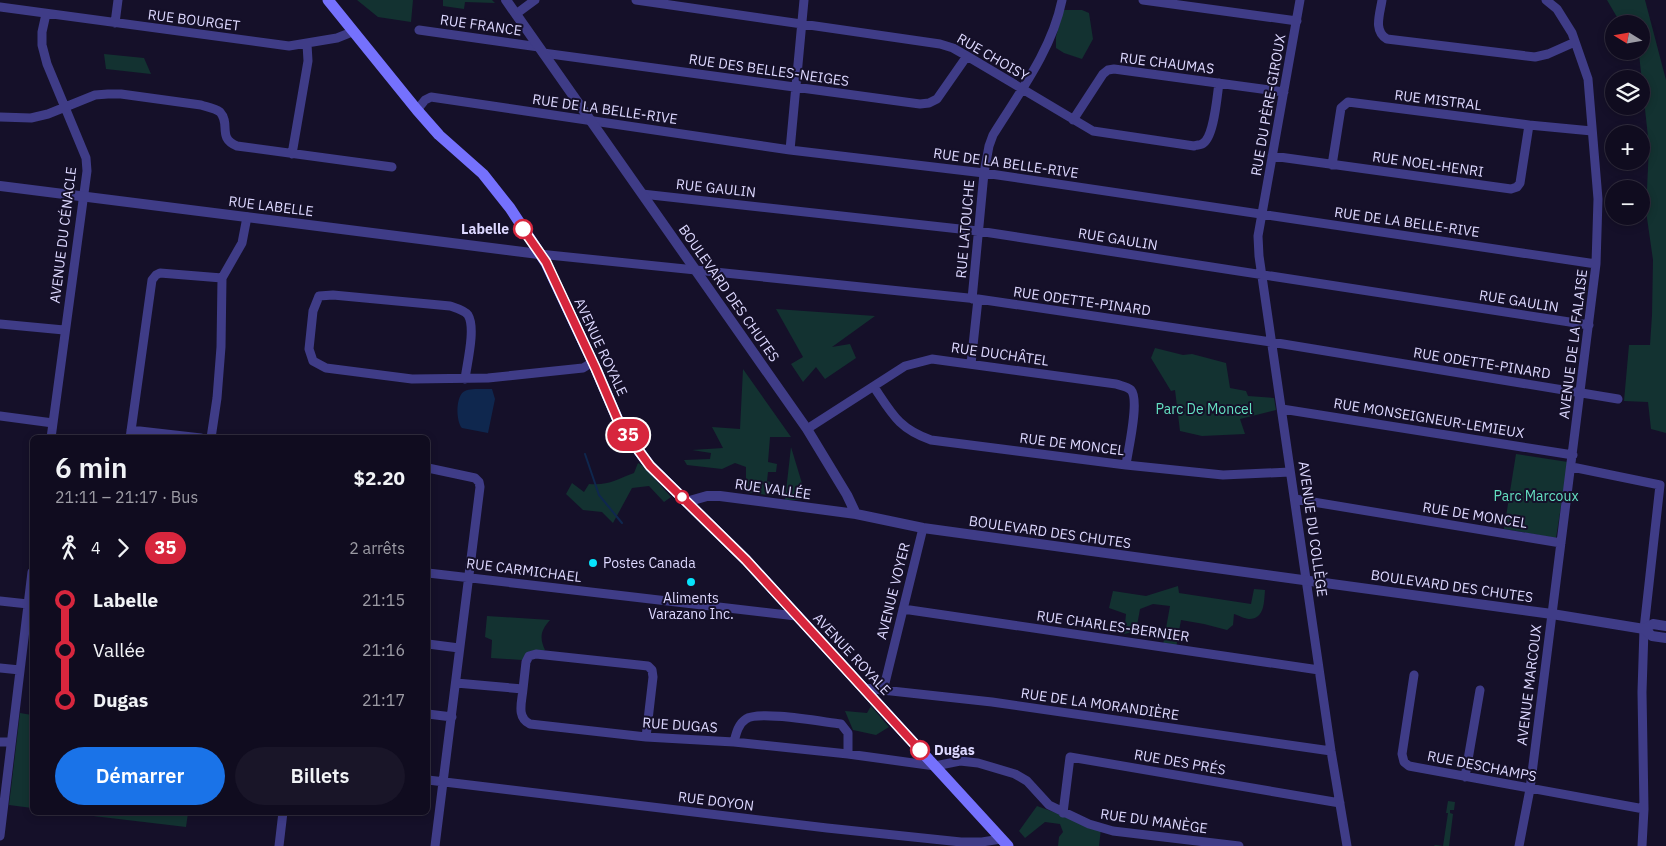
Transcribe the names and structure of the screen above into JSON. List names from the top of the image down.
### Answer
{
  "streets": {
    "main road": ["AVENUE ROYALE"],
    "street": [
      "RUE BOURGET",
      "RUE FRANCE",
      "RUE CHOISY",
      "RUE CHAUMAS",
      "RUE DES BELLES-NEIGES",
      "RUE MISTRAL",
      "RUE DU PÈRE-GIROUX",
      "RUE DE LA BELLE-RIVE",
      "RUE NOEL-HENRI",
      "RUE GAULIN",
      "RUE LABELLE",
      "RUE LATOUCHE",
      "AVENUE DU CÉNACLE",
      "BOULEVARD DES CHUTES",
      "RUE ODETTE-PINARD",
      "AVENUE DE LA FALAISE",
      "RUE DUCHÂTEL",
      "RUE MONSEIGNEUR-LEMIEUX",
      "RUE DE MONCEL",
      "RUE VALLÉE",
      "AVENUE DU COLLÈGE",
      "RUE CARMICHAEL",
      "AVENUE VOYER",
      "RUE CHARLES-BERNIER",
      "AVENUE MARCOUX",
      "RUE DE LA MORANDIÈRE",
      "RUE DUGAS",
      "RUE DES PRÉS",
      "RUE DESCHAMPS",
      "RUE DOYON",
      "RUE DU MANÈGE"
    ]
  },
  "crossings": [
    ["RUE BOURGET", "AVENUE DU CÉNACLE"],
    ["RUE BOURGET", "AVENUE ROYALE"],
    ["RUE FRANCE", "RUE DES BELLES-NEIGES"],
    ["RUE FRANCE", "BOULEVARD DES CHUTES"],
    ["RUE CHOISY", "RUE CHAUMAS"],
    ["RUE CHOISY", "RUE DES BELLES-NEIGES"],
    ["RUE CHOISY", "RUE LATOUCHE"],
    ["RUE CHAUMAS", "RUE DU PÈRE-GIROUX"],
    ["RUE DES BELLES-NEIGES", "BOULEVARD DES CHUTES"],
    ["RUE MISTRAL", "RUE NOEL-HENRI"],
    ["RUE MISTRAL", "AVENUE DE LA FALAISE"],
    ["RUE DU PÈRE-GIROUX", "RUE DE LA BELLE-RIVE"],
    ["RUE DU PÈRE-GIROUX", "RUE NOEL-HENRI"],
    ["RUE DU PÈRE-GIROUX", "AVENUE DU COLLÈGE"],
    ["RUE DE LA BELLE-RIVE", "RUE LATOUCHE"],
    ["RUE DE LA BELLE-RIVE", "BOULEVARD DES CHUTES"],
    ["RUE DE LA BELLE-RIVE", "AVENUE DE LA FALAISE"],
    ["RUE DE LA BELLE-RIVE", "AVENUE ROYALE"],
    ["RUE DE LA BELLE-RIVE", "AVENUE DU COLLÈGE"],
    ["RUE GAULIN", "RUE LATOUCHE"],
    ["RUE GAULIN", "BOULEVARD DES CHUTES"],
    ["RUE GAULIN", "AVENUE DE LA FALAISE"],
    ["RUE GAULIN", "AVENUE DU COLLÈGE"],
    ["RUE LABELLE", "AVENUE DU CÉNACLE"],
    ["RUE LABELLE", "RUE ODETTE-PINARD"],
    ["RUE LABELLE", "AVENUE ROYALE"],
    ["RUE LATOUCHE", "RUE ODETTE-PINARD"],
    ["RUE LATOUCHE", "RUE DUCHÂTEL"],
    ["BOULEVARD DES CHUTES", "RUE ODETTE-PINARD"],
    ["BOULEVARD DES CHUTES", "RUE DUCHÂTEL"],
    ["BOULEVARD DES CHUTES", "RUE VALLÉE"],
    ["BOULEVARD DES CHUTES", "AVENUE DU COLLÈGE"],
    ["BOULEVARD DES CHUTES", "AVENUE VOYER"],
    ["BOULEVARD DES CHUTES", "AVENUE MARCOUX"],
    ["RUE ODETTE-PINARD", "AVENUE DE LA FALAISE"],
    ["RUE ODETTE-PINARD", "AVENUE ROYALE"],
    ["RUE ODETTE-PINARD", "AVENUE DU COLLÈGE"],
    ["AVENUE DE LA FALAISE", "RUE MONSEIGNEUR-LEMIEUX"],
    ["AVENUE DE LA FALAISE", "AVENUE MARCOUX"],
    ["AVENUE ROYALE", "RUE VALLÉE"],
    ["AVENUE ROYALE", "RUE CARMICHAEL"],
    ["AVENUE ROYALE", "RUE DE LA MORANDIÈRE"],
    ["AVENUE ROYALE", "RUE DUGAS"],
    ["AVENUE ROYALE", "RUE DOYON"],
    ["AVENUE ROYALE", "RUE DU MANÈGE"],
    ["RUE DUCHÂTEL", "RUE DE MONCEL"],
    ["RUE MONSEIGNEUR-LEMIEUX", "AVENUE DU COLLÈGE"],
    ["RUE DE MONCEL", "AVENUE DU COLLÈGE"],
    ["RUE DE MONCEL", "AVENUE MARCOUX"],
    ["AVENUE DU COLLÈGE", "RUE CHARLES-BERNIER"],
    ["AVENUE DU COLLÈGE", "RUE DE LA MORANDIÈRE"],
    ["AVENUE DU COLLÈGE", "RUE DES PRÉS"],
    ["AVENUE VOYER", "RUE CHARLES-BERNIER"],
    ["AVENUE VOYER", "RUE DE LA MORANDIÈRE"],
    ["AVENUE MARCOUX", "RUE DESCHAMPS"],
    ["RUE DUGAS", "RUE DU MANÈGE"],
    ["RUE DES PRÉS", "RUE DU MANÈGE"]
  ],
  "parks": ["Parc De Moncel", "Parc Marcoux"],
  "places": [
    "Labelle",
    "Postes Canada",
    "Aliments Varazano Inc.",
    "Dugas"
  ],
  "lines": ["bus line 35"],
  "north": "left",
  "page": {
    "on_map": "35",
    "map_buttons": ["+", "−"],
    "heading": ["6 min", "21:11 – 21:17 · Bus", "$2.20"],
    "legs": ["4", "35", "2 arrêts"],
    "list": [
      {
        "name": "Labelle",
        "value": "21:15"
      },
      {
        "name": "Vallée",
        "value": "21:16"
      },
      {
        "name": "Dugas",
        "value": "21:17"
      }
    ],
    "buttons": ["Démarrer", "Billets"]
  }
}
